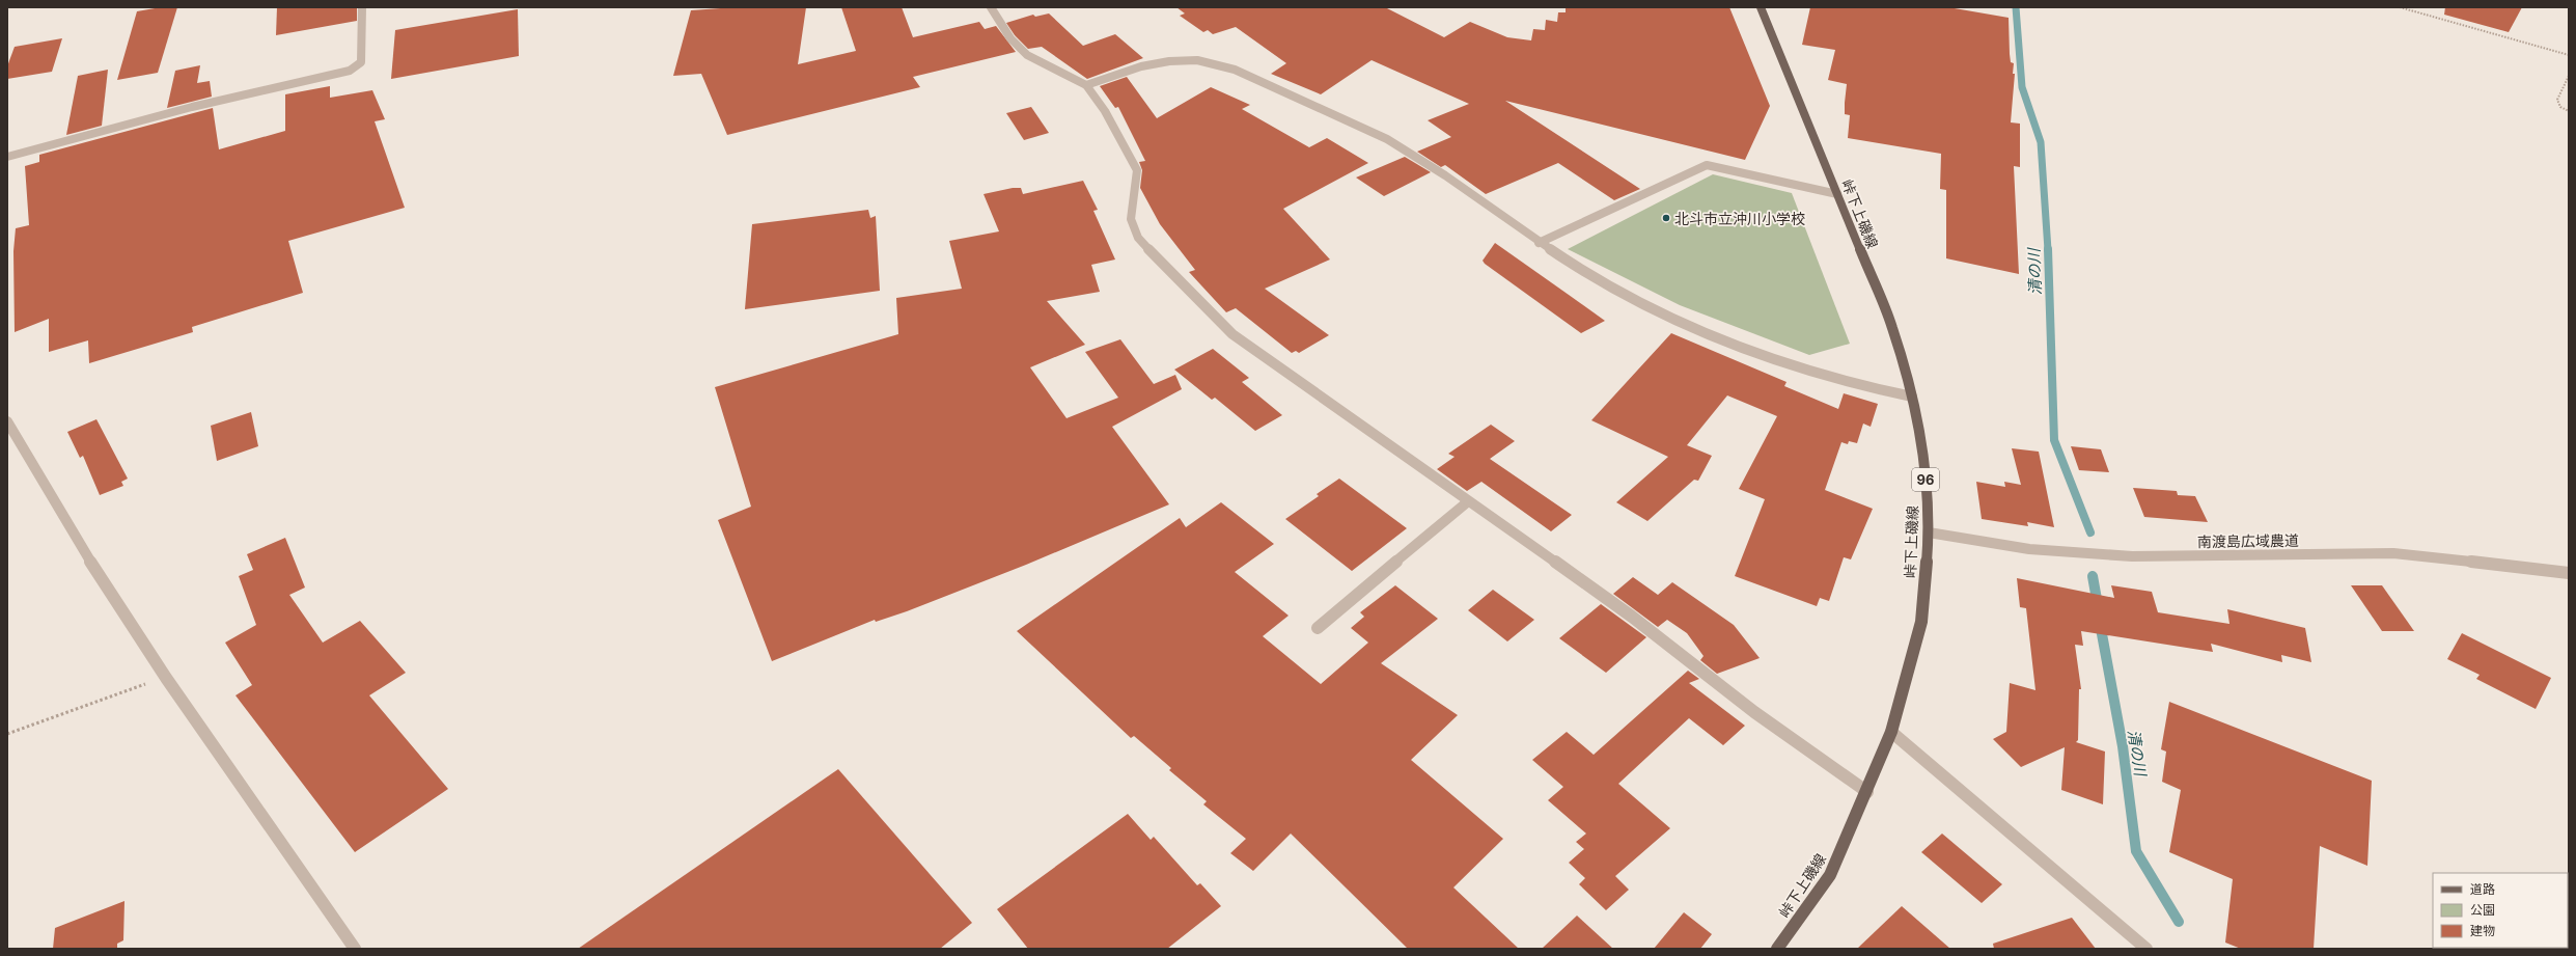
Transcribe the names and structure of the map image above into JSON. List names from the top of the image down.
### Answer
{
  "streets": {
    "main road": ["峠下上磯線", "96"],
    "street": ["南渡島広域農道"]
  },
  "crossings": [
    ["峠下上磯線", "南渡島広域農道"]
  ],
  "water": ["清の川"],
  "places": ["北斗市立沖川小学校"],
  "legend": ["道路", "公園", "建物"]
}
